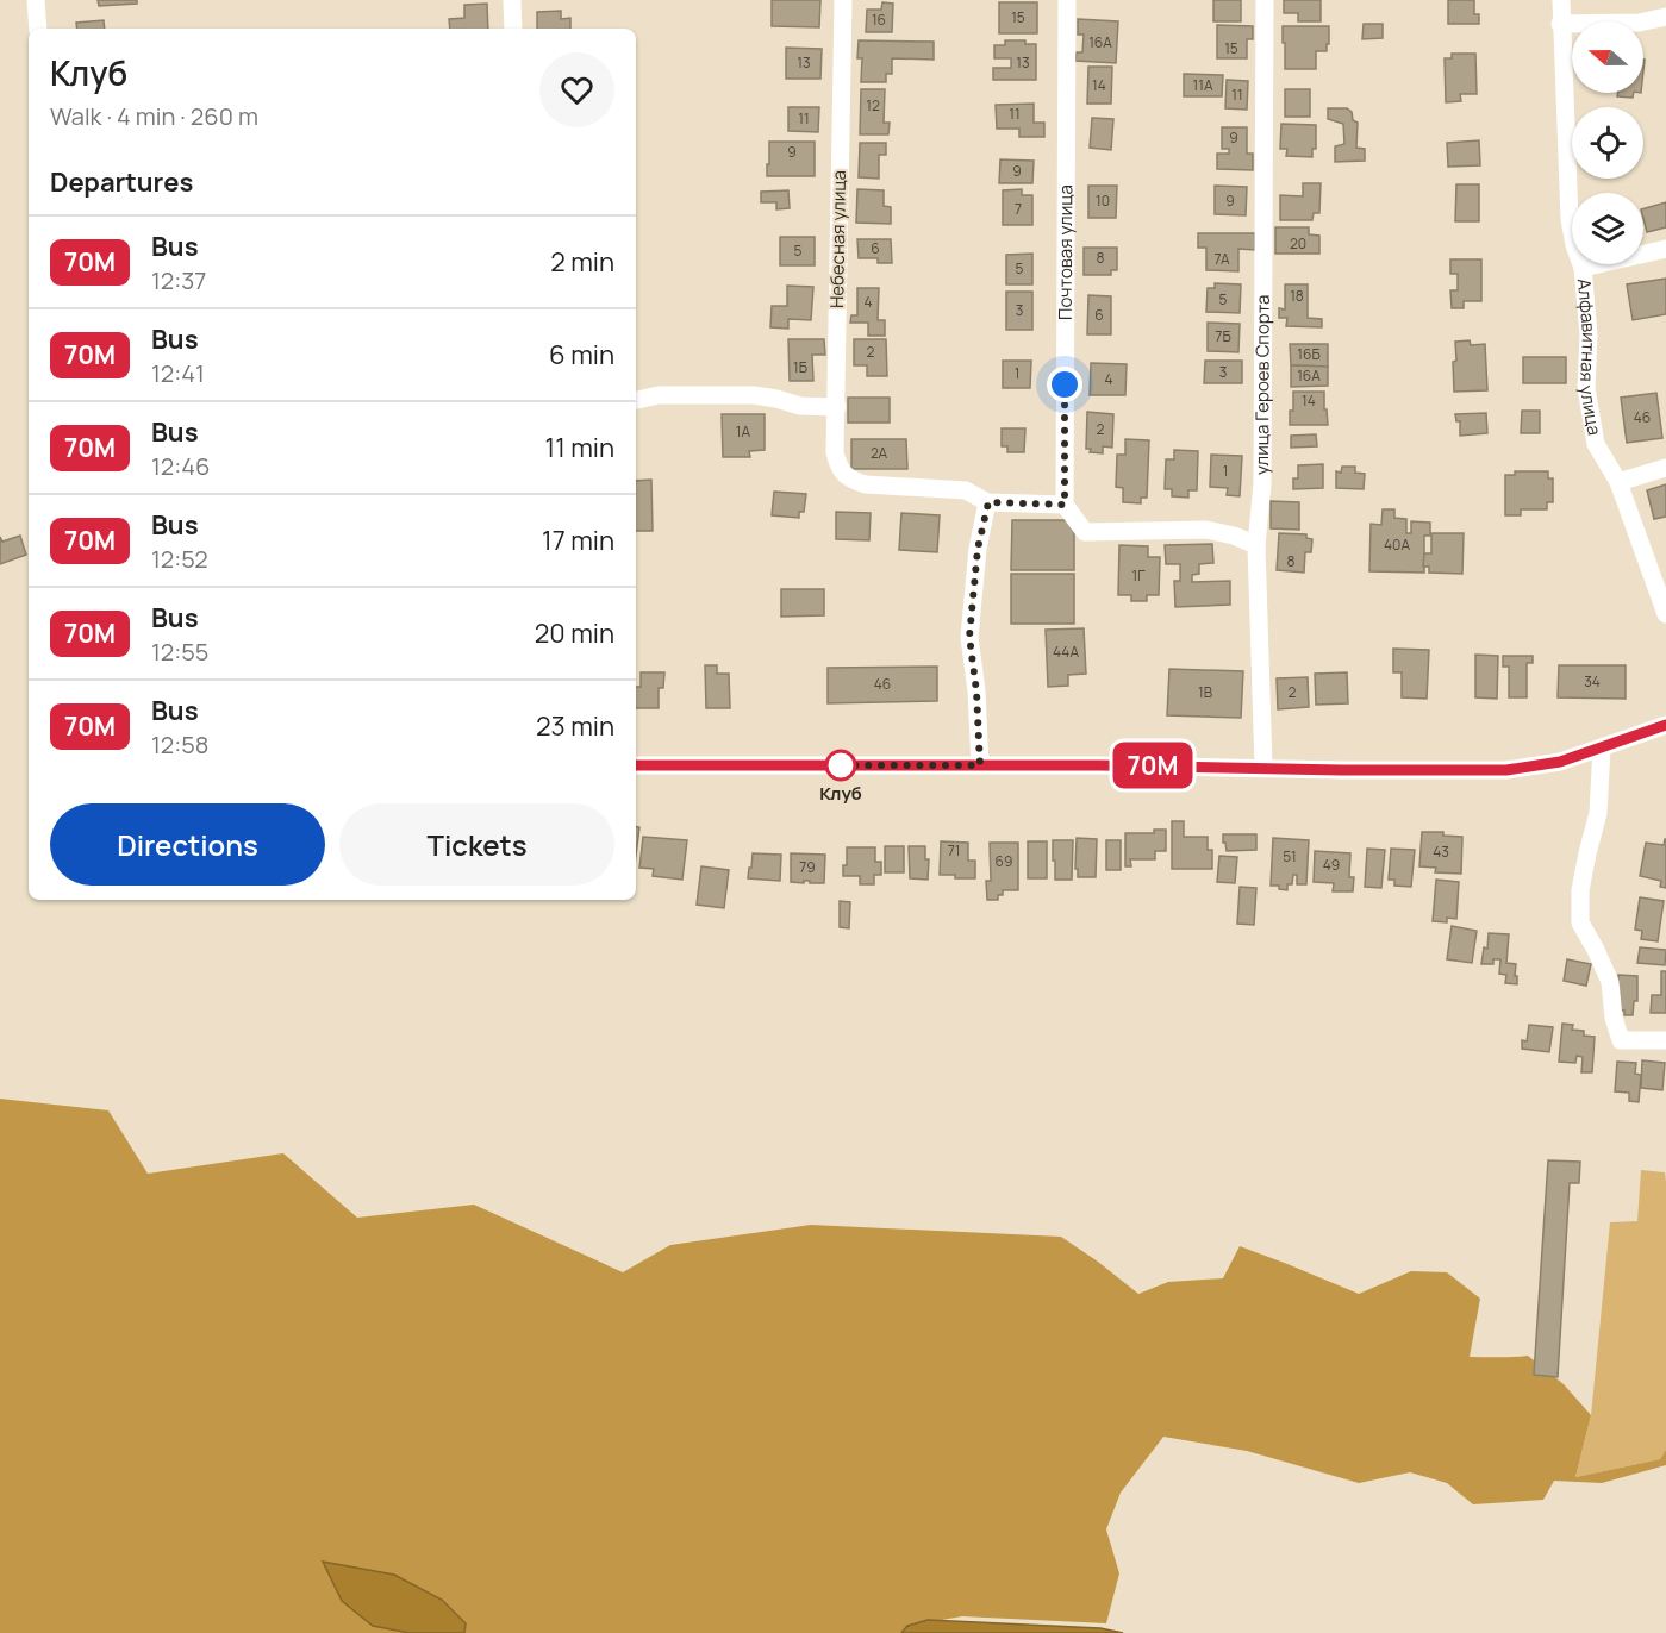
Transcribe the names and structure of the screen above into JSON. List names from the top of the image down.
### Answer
{
  "streets": {
    "street": [
      "Небесная улица",
      "Почтовая улица",
      "Алфавитная улица",
      "улица Героев Спорта"
    ]
  },
  "places": ["Клуб"],
  "lines": ["bus line 70М"],
  "house_numbers": [
    "15",
    "16",
    "16А",
    "15",
    "13",
    "13",
    "14",
    "11А",
    "11",
    "12",
    "11",
    "11",
    "9",
    "9",
    "9",
    "10",
    "9",
    "7",
    "20",
    "6",
    "5",
    "8",
    "7А",
    "5",
    "18",
    "5",
    "4",
    "3",
    "6",
    "7Б",
    "2",
    "16Б",
    "1Б",
    "3",
    "1",
    "16А",
    "4",
    "14",
    "46",
    "2",
    "1А",
    "2А",
    "1",
    "40А",
    "8",
    "1Г",
    "44А",
    "34",
    "46",
    "1В",
    "2",
    "71",
    "43",
    "51",
    "69",
    "49",
    "79"
  ],
  "north": "left",
  "page": {
    "on_map": "70М",
    "heading": [
      ["Клуб", "Walk · 4 min · 260 m"],
      "Departures"
    ],
    "list": [
      {
        "mark": "70М",
        "name": "Bus",
        "note": "12:37",
        "value": "2 min"
      },
      {
        "mark": "70М",
        "name": "Bus",
        "note": "12:41",
        "value": "6 min"
      },
      {
        "mark": "70М",
        "name": "Bus",
        "note": "12:46",
        "value": "11 min"
      },
      {
        "mark": "70М",
        "name": "Bus",
        "note": "12:52",
        "value": "17 min"
      },
      {
        "mark": "70М",
        "name": "Bus",
        "note": "12:55",
        "value": "20 min"
      },
      {
        "mark": "70М",
        "name": "Bus",
        "note": "12:58",
        "value": "23 min"
      }
    ],
    "buttons": ["Directions", "Tickets"]
  }
}
